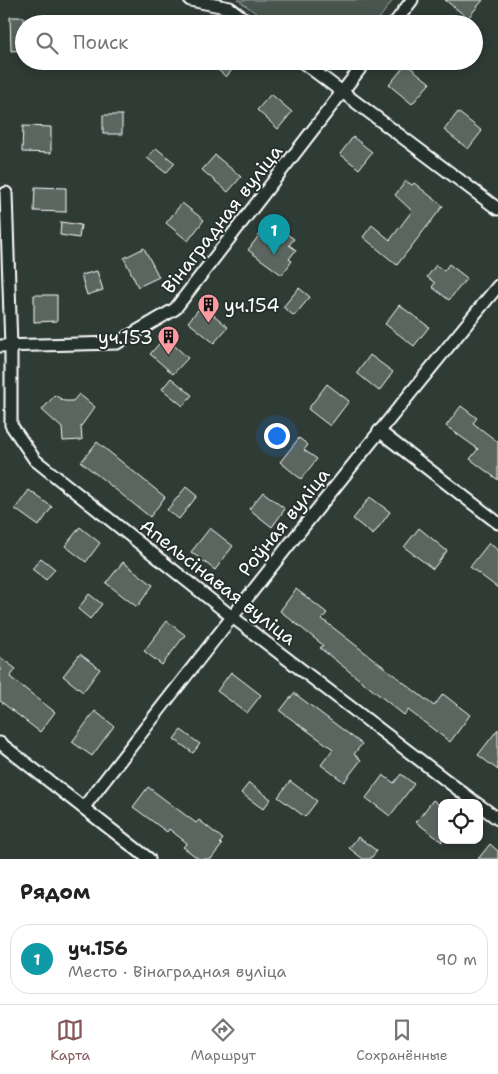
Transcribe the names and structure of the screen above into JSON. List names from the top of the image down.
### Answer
{
  "streets": {
    "street": ["Вінаградная вуліца", "Роўная вуліца", "Апельсінавая вуліца"]
  },
  "crossings": [
    ["Вінаградная вуліца", "Апельсінавая вуліца"],
    ["Роўная вуліца", "Апельсінавая вуліца"]
  ],
  "places": {
    "building": ["уч.154", "уч.153"]
  },
  "page": {
    "search": "Поиск",
    "pins": "1",
    "heading": "Рядом",
    "list": [
      {
        "mark": "1",
        "name": "уч.156",
        "note": "Место · Вінаградная вуліца",
        "value": "90 m"
      }
    ],
    "nav": ["Карта", "Маршрут", "Сохранённые"]
  }
}
